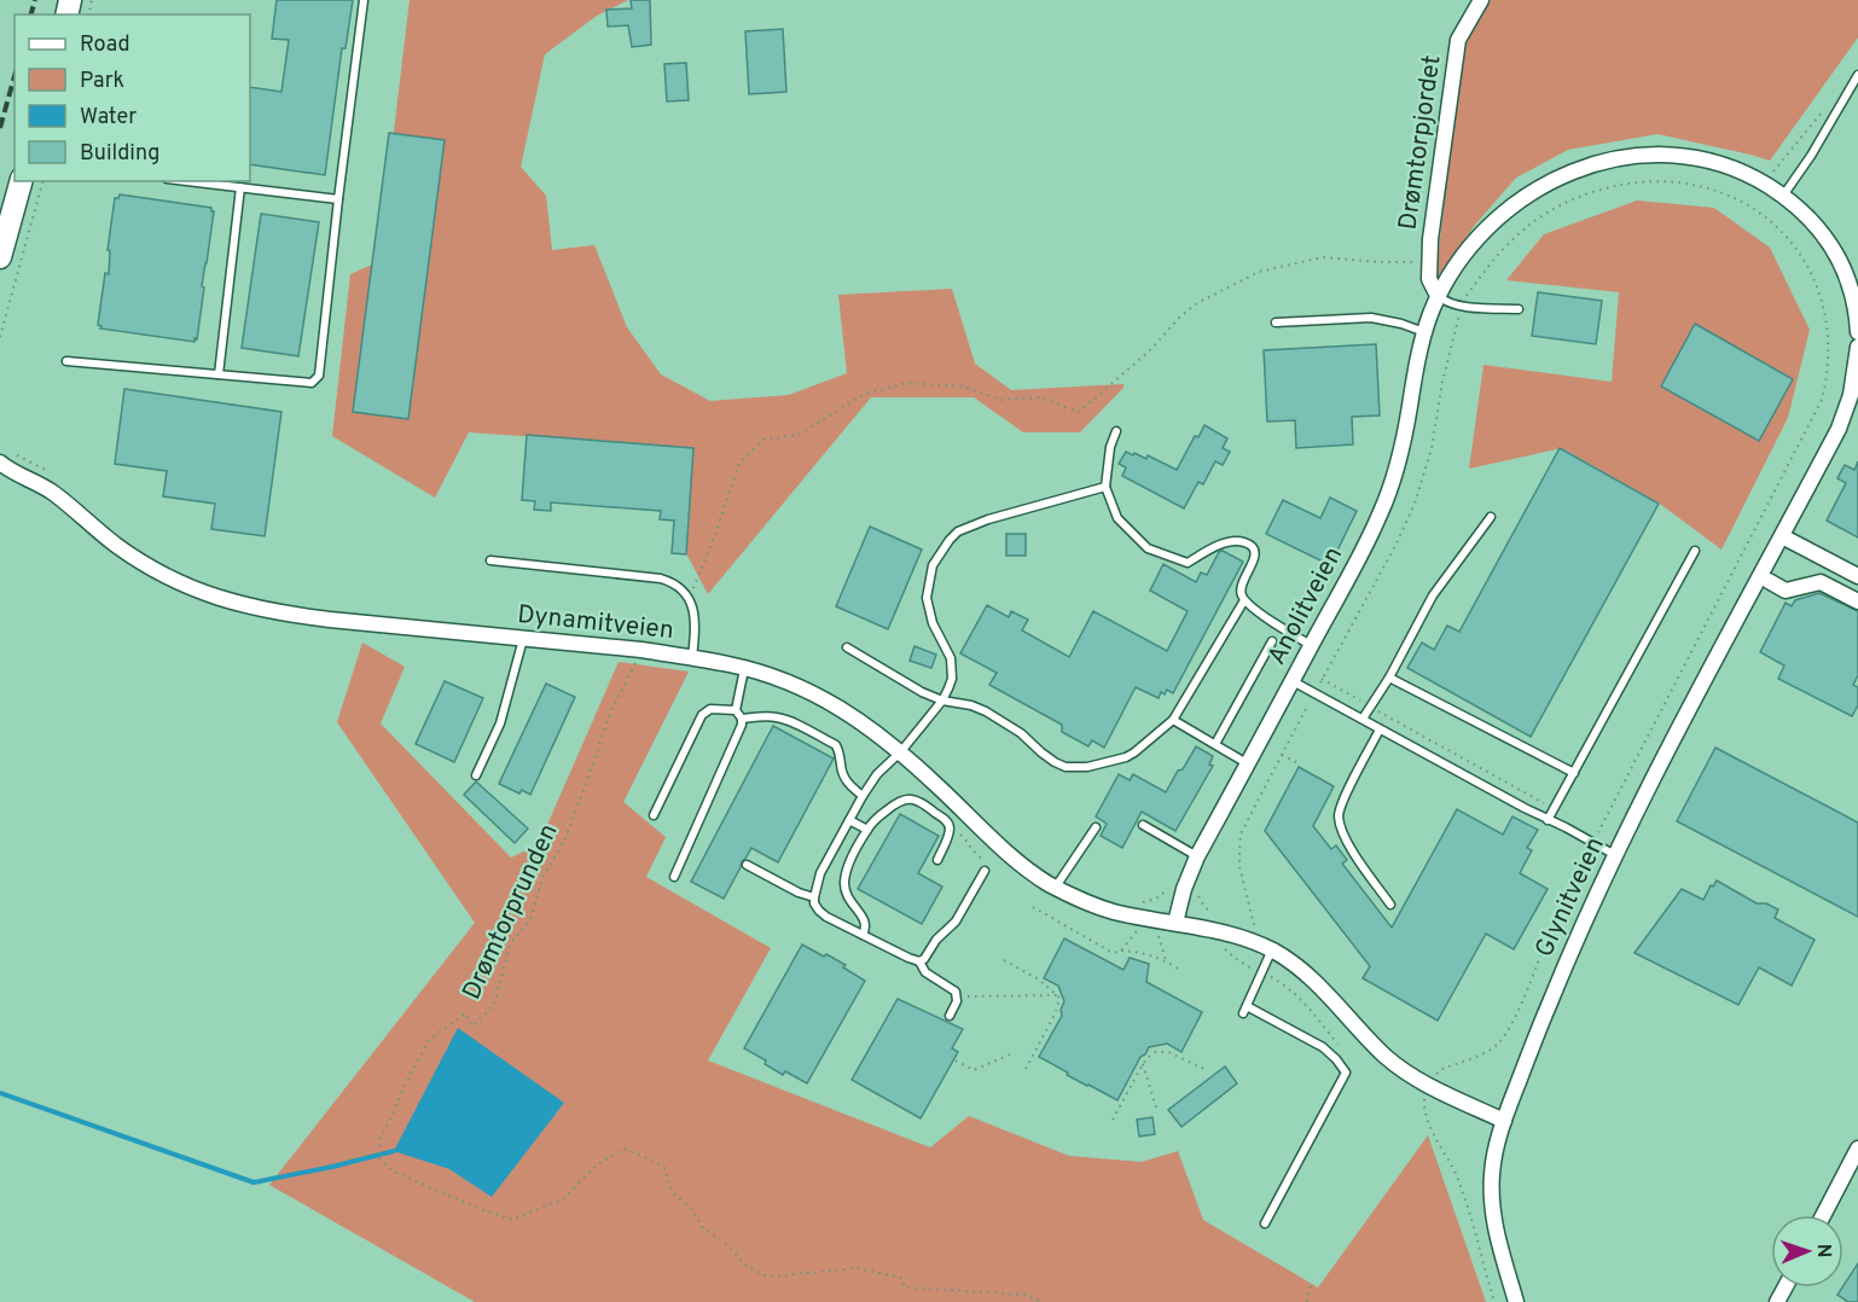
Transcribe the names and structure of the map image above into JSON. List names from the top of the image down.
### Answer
{
  "streets": {
    "street": [
      "Drømtorpjordet",
      "Anolitveien",
      "Dynamitveien",
      "Glynitveien"
    ],
    "path": ["Drømtorprunden"]
  },
  "crossings": [
    ["Drømtorpjordet", "Anolitveien"],
    ["Anolitveien", "Dynamitveien"],
    ["Dynamitveien", "Drømtorprunden"]
  ],
  "legend": [
    "Road",
    "Park",
    "Water",
    "Building"
  ],
  "north": "right"
}
